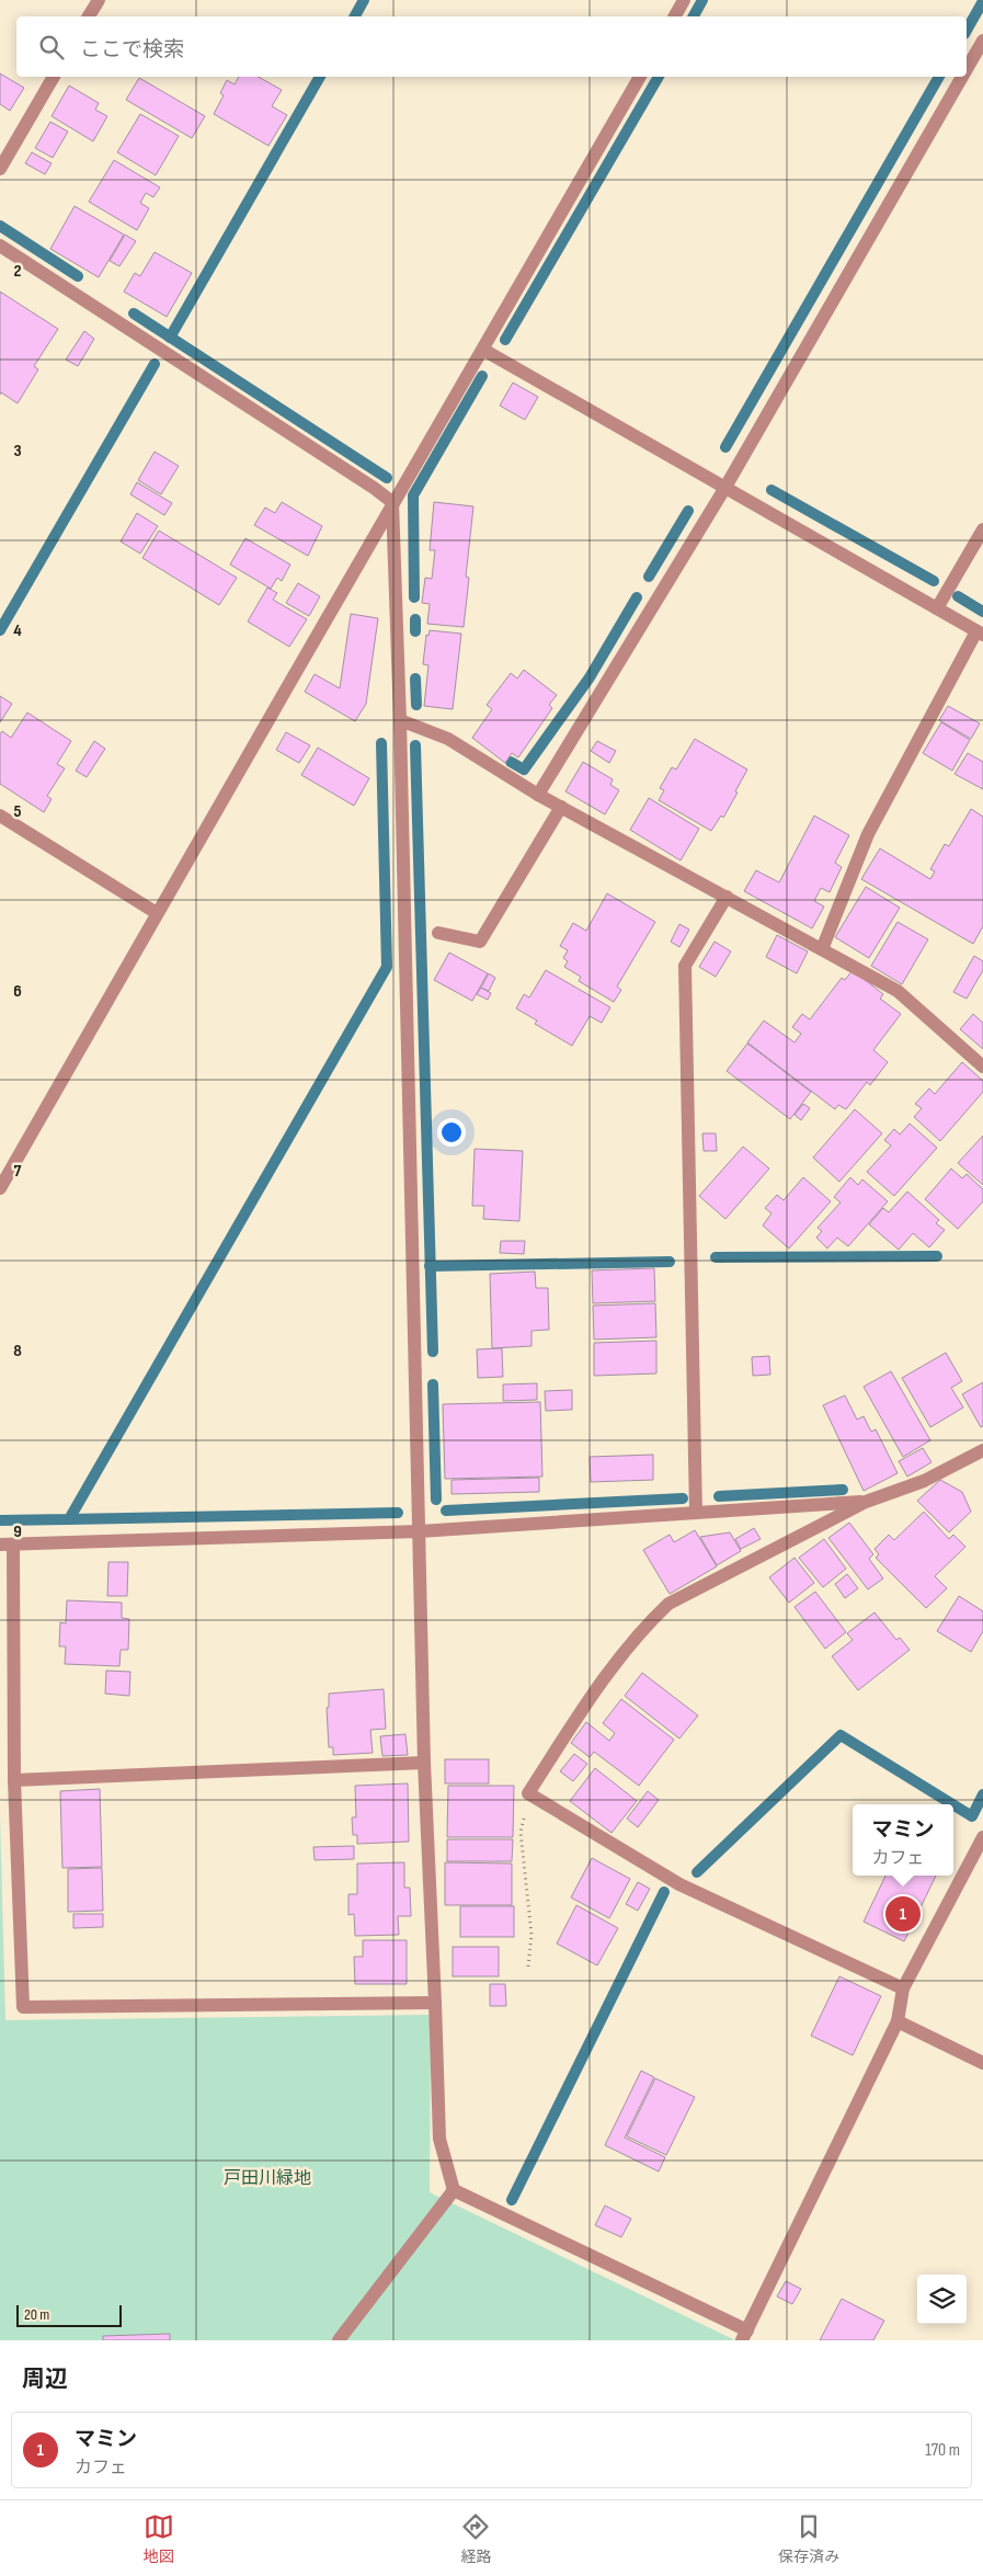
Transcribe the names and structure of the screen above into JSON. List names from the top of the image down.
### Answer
{
  "parks": ["戸田川緑地"],
  "scale_bar": "20 m",
  "page": {
    "search": "ここで検索",
    "popup": ["マミン", "カフェ"],
    "pins": "1",
    "scale": "20 m",
    "heading": "周辺",
    "list": [
      {
        "mark": "1",
        "name": "マミン",
        "note": "カフェ",
        "value": "170 m"
      }
    ],
    "nav": ["地図", "経路", "保存済み"]
  },
  "grid": {
    "rows": [
      "2",
      "3",
      "4",
      "5",
      "6",
      "7",
      "8",
      "9"
    ]
  }
}
